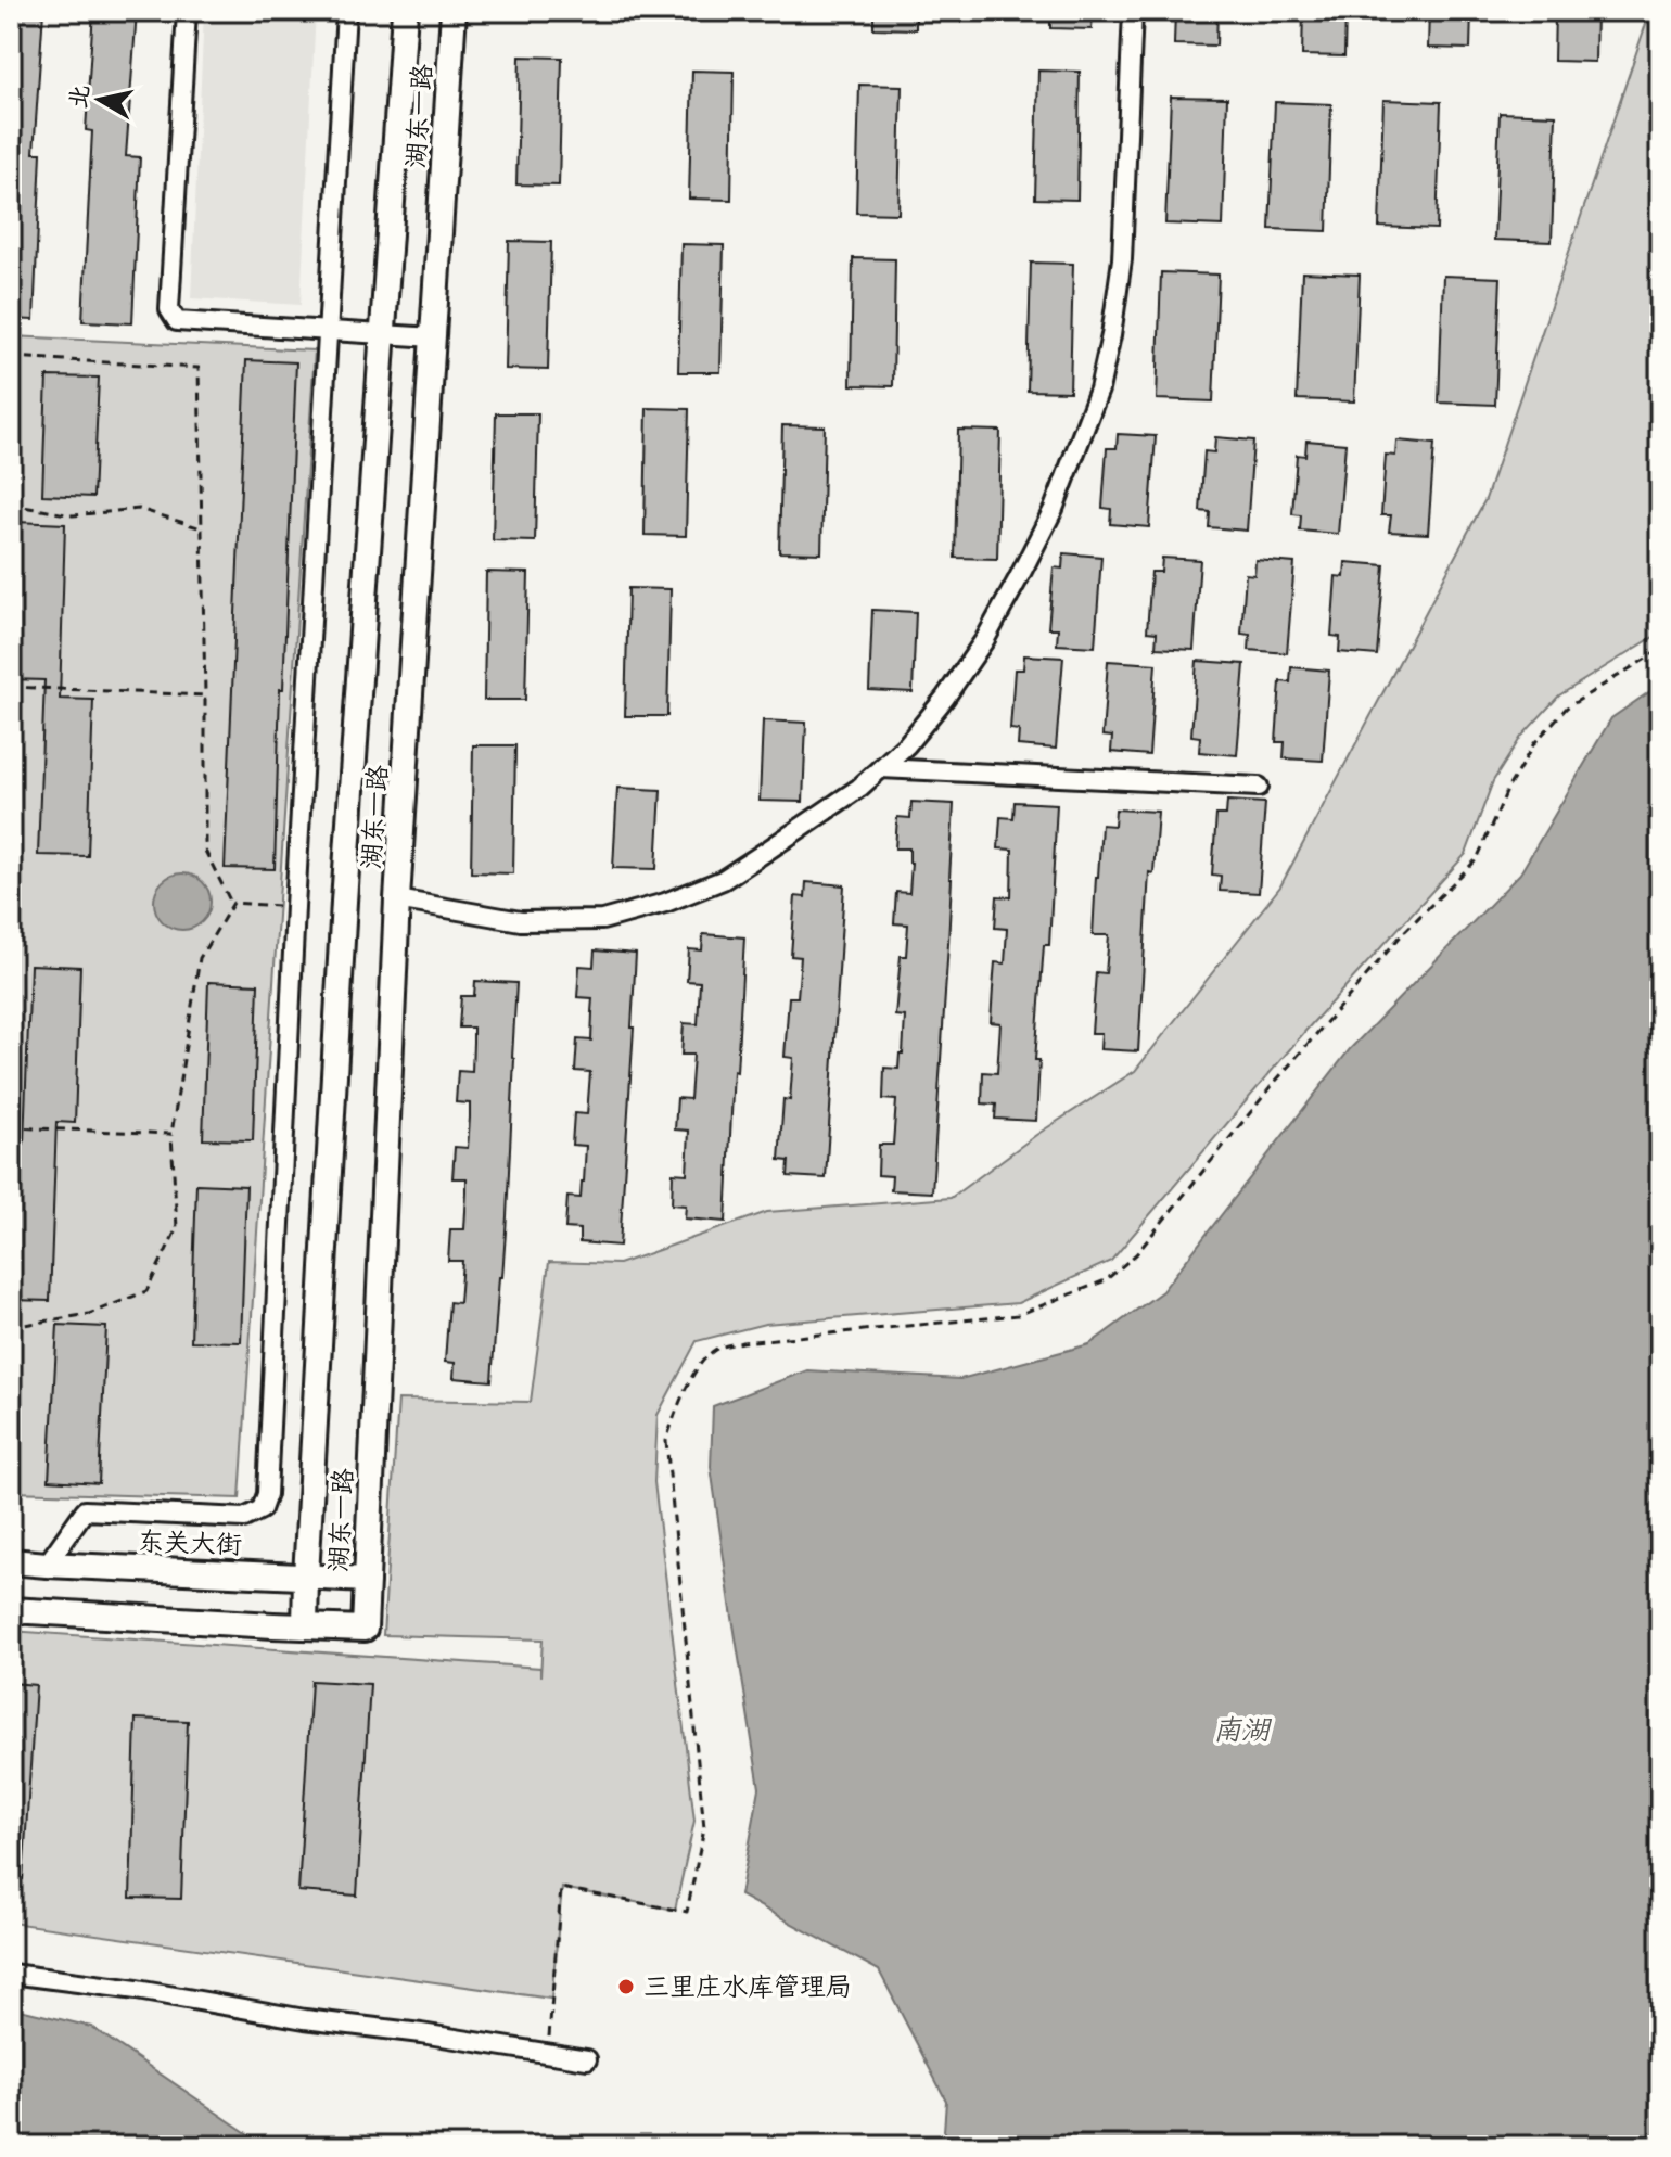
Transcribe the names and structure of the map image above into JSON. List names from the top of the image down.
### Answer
{
  "streets": {
    "main road": ["湖东一路", "东关大街"]
  },
  "crossings": [
    ["湖东一路", "东关大街"]
  ],
  "water": ["南湖"],
  "places": ["三里庄水库管理局"],
  "north": "left"
}
